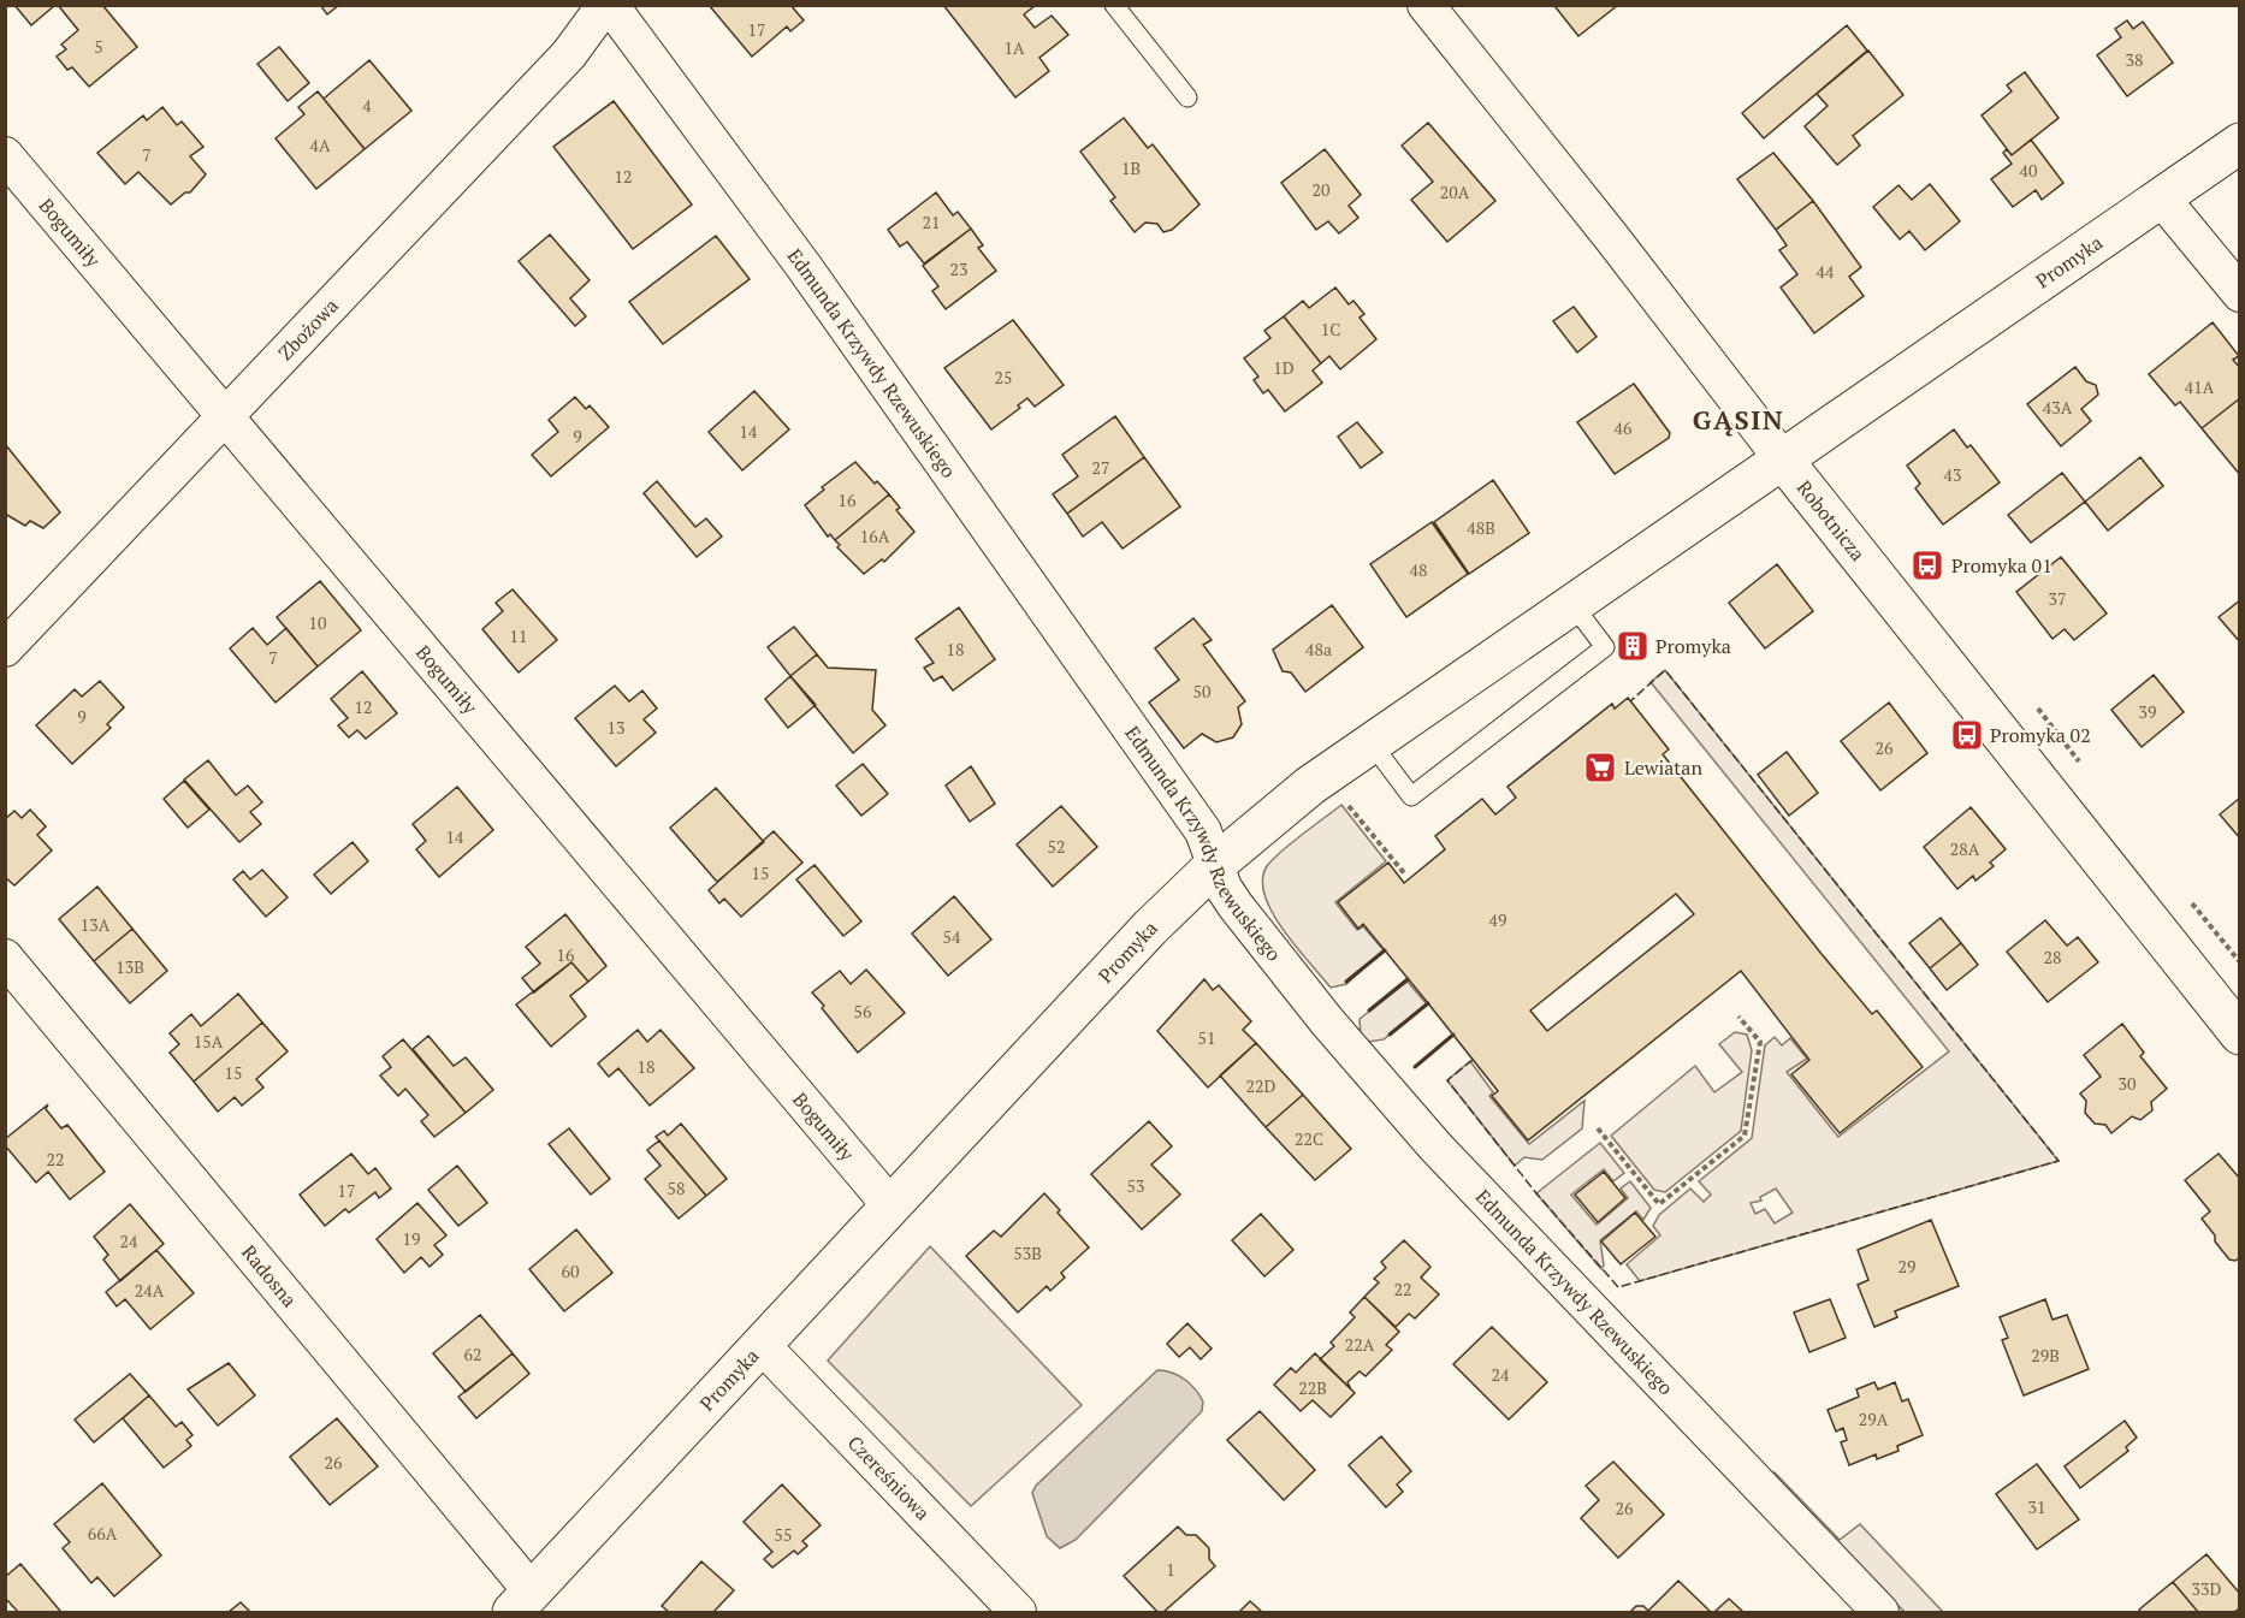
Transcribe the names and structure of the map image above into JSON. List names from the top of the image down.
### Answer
{
  "streets": {
    "street": [
      "Bogumiły",
      "Promyka",
      "Zbożowa",
      "Edmunda Krzywdy Rzewuskiego",
      "Robotnicza",
      "Radosna",
      "Czereśniowa"
    ]
  },
  "crossings": [
    ["Bogumiły", "Promyka"],
    ["Bogumiły", "Zbożowa"],
    ["Promyka", "Edmunda Krzywdy Rzewuskiego"],
    ["Promyka", "Robotnicza"],
    ["Promyka", "Radosna"],
    ["Promyka", "Czereśniowa"],
    ["Zbożowa", "Edmunda Krzywdy Rzewuskiego"]
  ],
  "districts": ["GĄSIN"],
  "places": {
    "bus stop": ["Promyka 01", "Promyka 02"],
    "building": ["Promyka"],
    "supermarket": ["Lewiatan"]
  },
  "house_numbers": [
    "17",
    "5",
    "1A",
    "38",
    "4",
    "4A",
    "7",
    "1B",
    "40",
    "12",
    "20",
    "20A",
    "21",
    "23",
    "44",
    "1C",
    "1D",
    "25",
    "41A",
    "43A",
    "46",
    "14",
    "9",
    "27",
    "43",
    "16",
    "48B",
    "16A",
    "48",
    "37",
    "10",
    "11",
    "18",
    "48a",
    "7",
    "50",
    "12",
    "39",
    "9",
    "13",
    "26",
    "14",
    "52",
    "28A",
    "15",
    "49",
    "13A",
    "54",
    "16",
    "28",
    "13B",
    "56",
    "51",
    "15A",
    "18",
    "15",
    "30",
    "22D",
    "22C",
    "22",
    "53",
    "58",
    "17",
    "19",
    "24",
    "53B",
    "29",
    "60",
    "22",
    "24A",
    "22A",
    "62",
    "29B",
    "24",
    "22B",
    "29A",
    "26",
    "31",
    "26",
    "66A",
    "55",
    "1",
    "33D"
  ]
}
